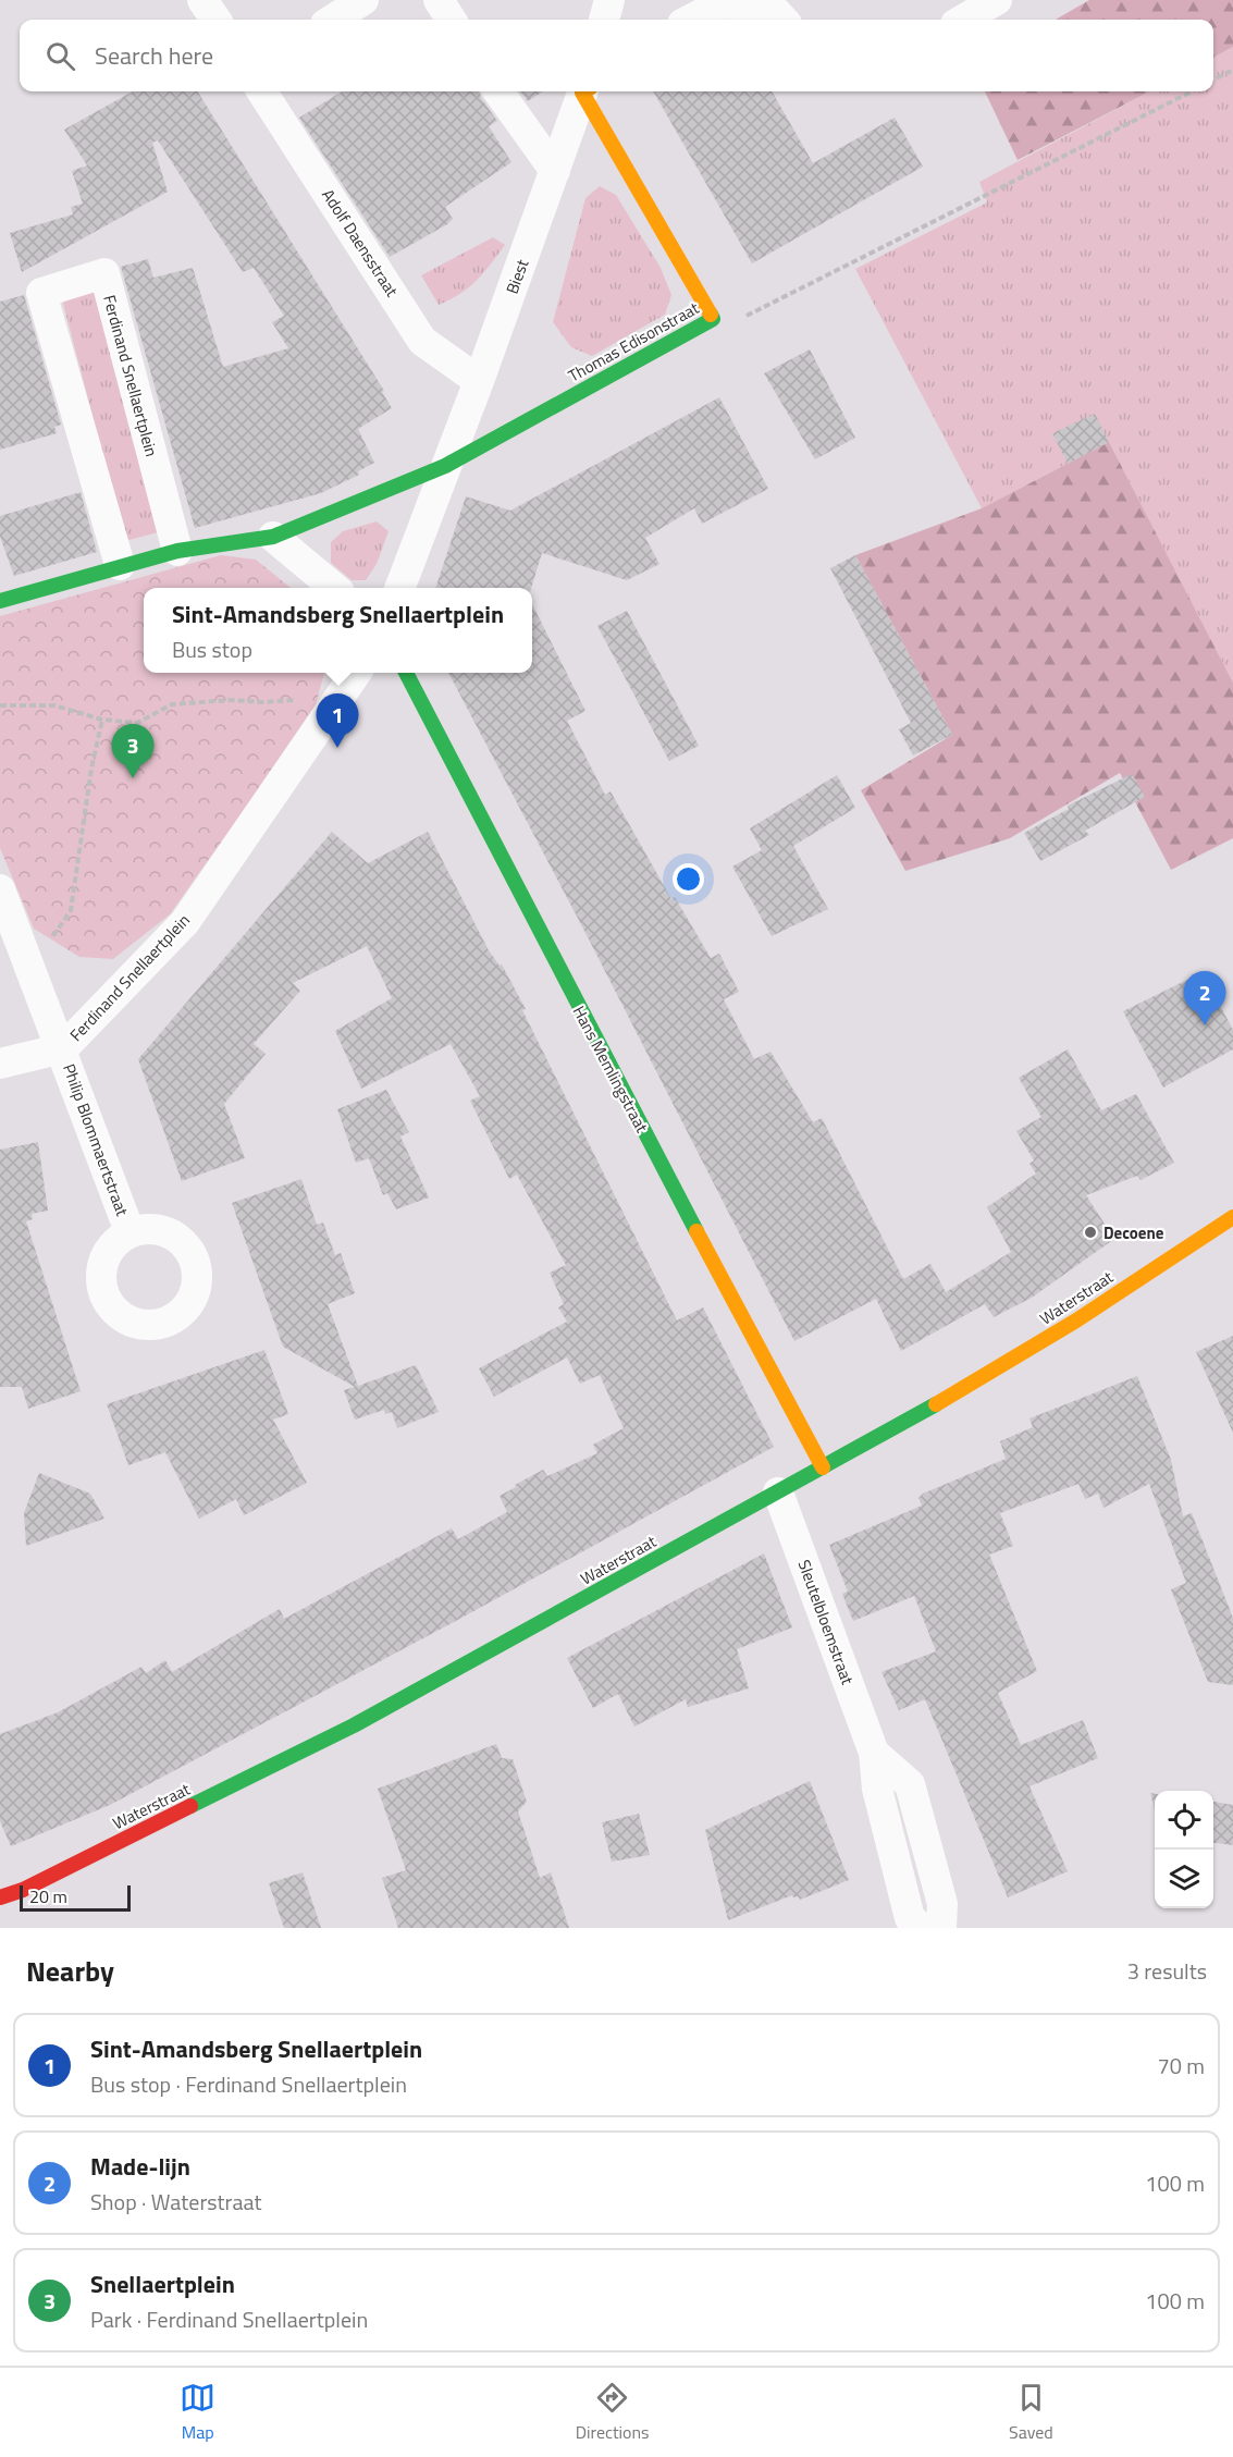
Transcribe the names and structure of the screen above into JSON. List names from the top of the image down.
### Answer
{
  "streets": {
    "street": [
      "Adolf Daensstraat",
      "Biest",
      "Thomas Edisonstraat",
      "Ferdinand Snellaertplein",
      "Hans Memlingstraat",
      "Philip Blommaertstraat",
      "Waterstraat",
      "Sleutelbloemstraat"
    ]
  },
  "crossings": [
    ["Adolf Daensstraat", "Biest"],
    ["Biest", "Thomas Edisonstraat"],
    ["Ferdinand Snellaertplein", "Philip Blommaertstraat"],
    ["Hans Memlingstraat", "Waterstraat"],
    ["Waterstraat", "Sleutelbloemstraat"]
  ],
  "places": ["Decoene"],
  "scale_bar": "20 m",
  "page": {
    "search": "Search here",
    "popup": ["Sint-Amandsberg Snellaertplein", "Bus stop"],
    "pins": ["1", "3", "2"],
    "scale": "20 m",
    "heading": ["Nearby", "3 results"],
    "list": [
      {
        "mark": "1",
        "name": "Sint-Amandsberg Snellaertplein",
        "note": "Bus stop · Ferdinand Snellaertplein",
        "value": "70 m"
      },
      {
        "mark": "2",
        "name": "Made-lijn",
        "note": "Shop · Waterstraat",
        "value": "100 m"
      },
      {
        "mark": "3",
        "name": "Snellaertplein",
        "note": "Park · Ferdinand Snellaertplein",
        "value": "100 m"
      }
    ],
    "nav": ["Map", "Directions", "Saved"]
  }
}
